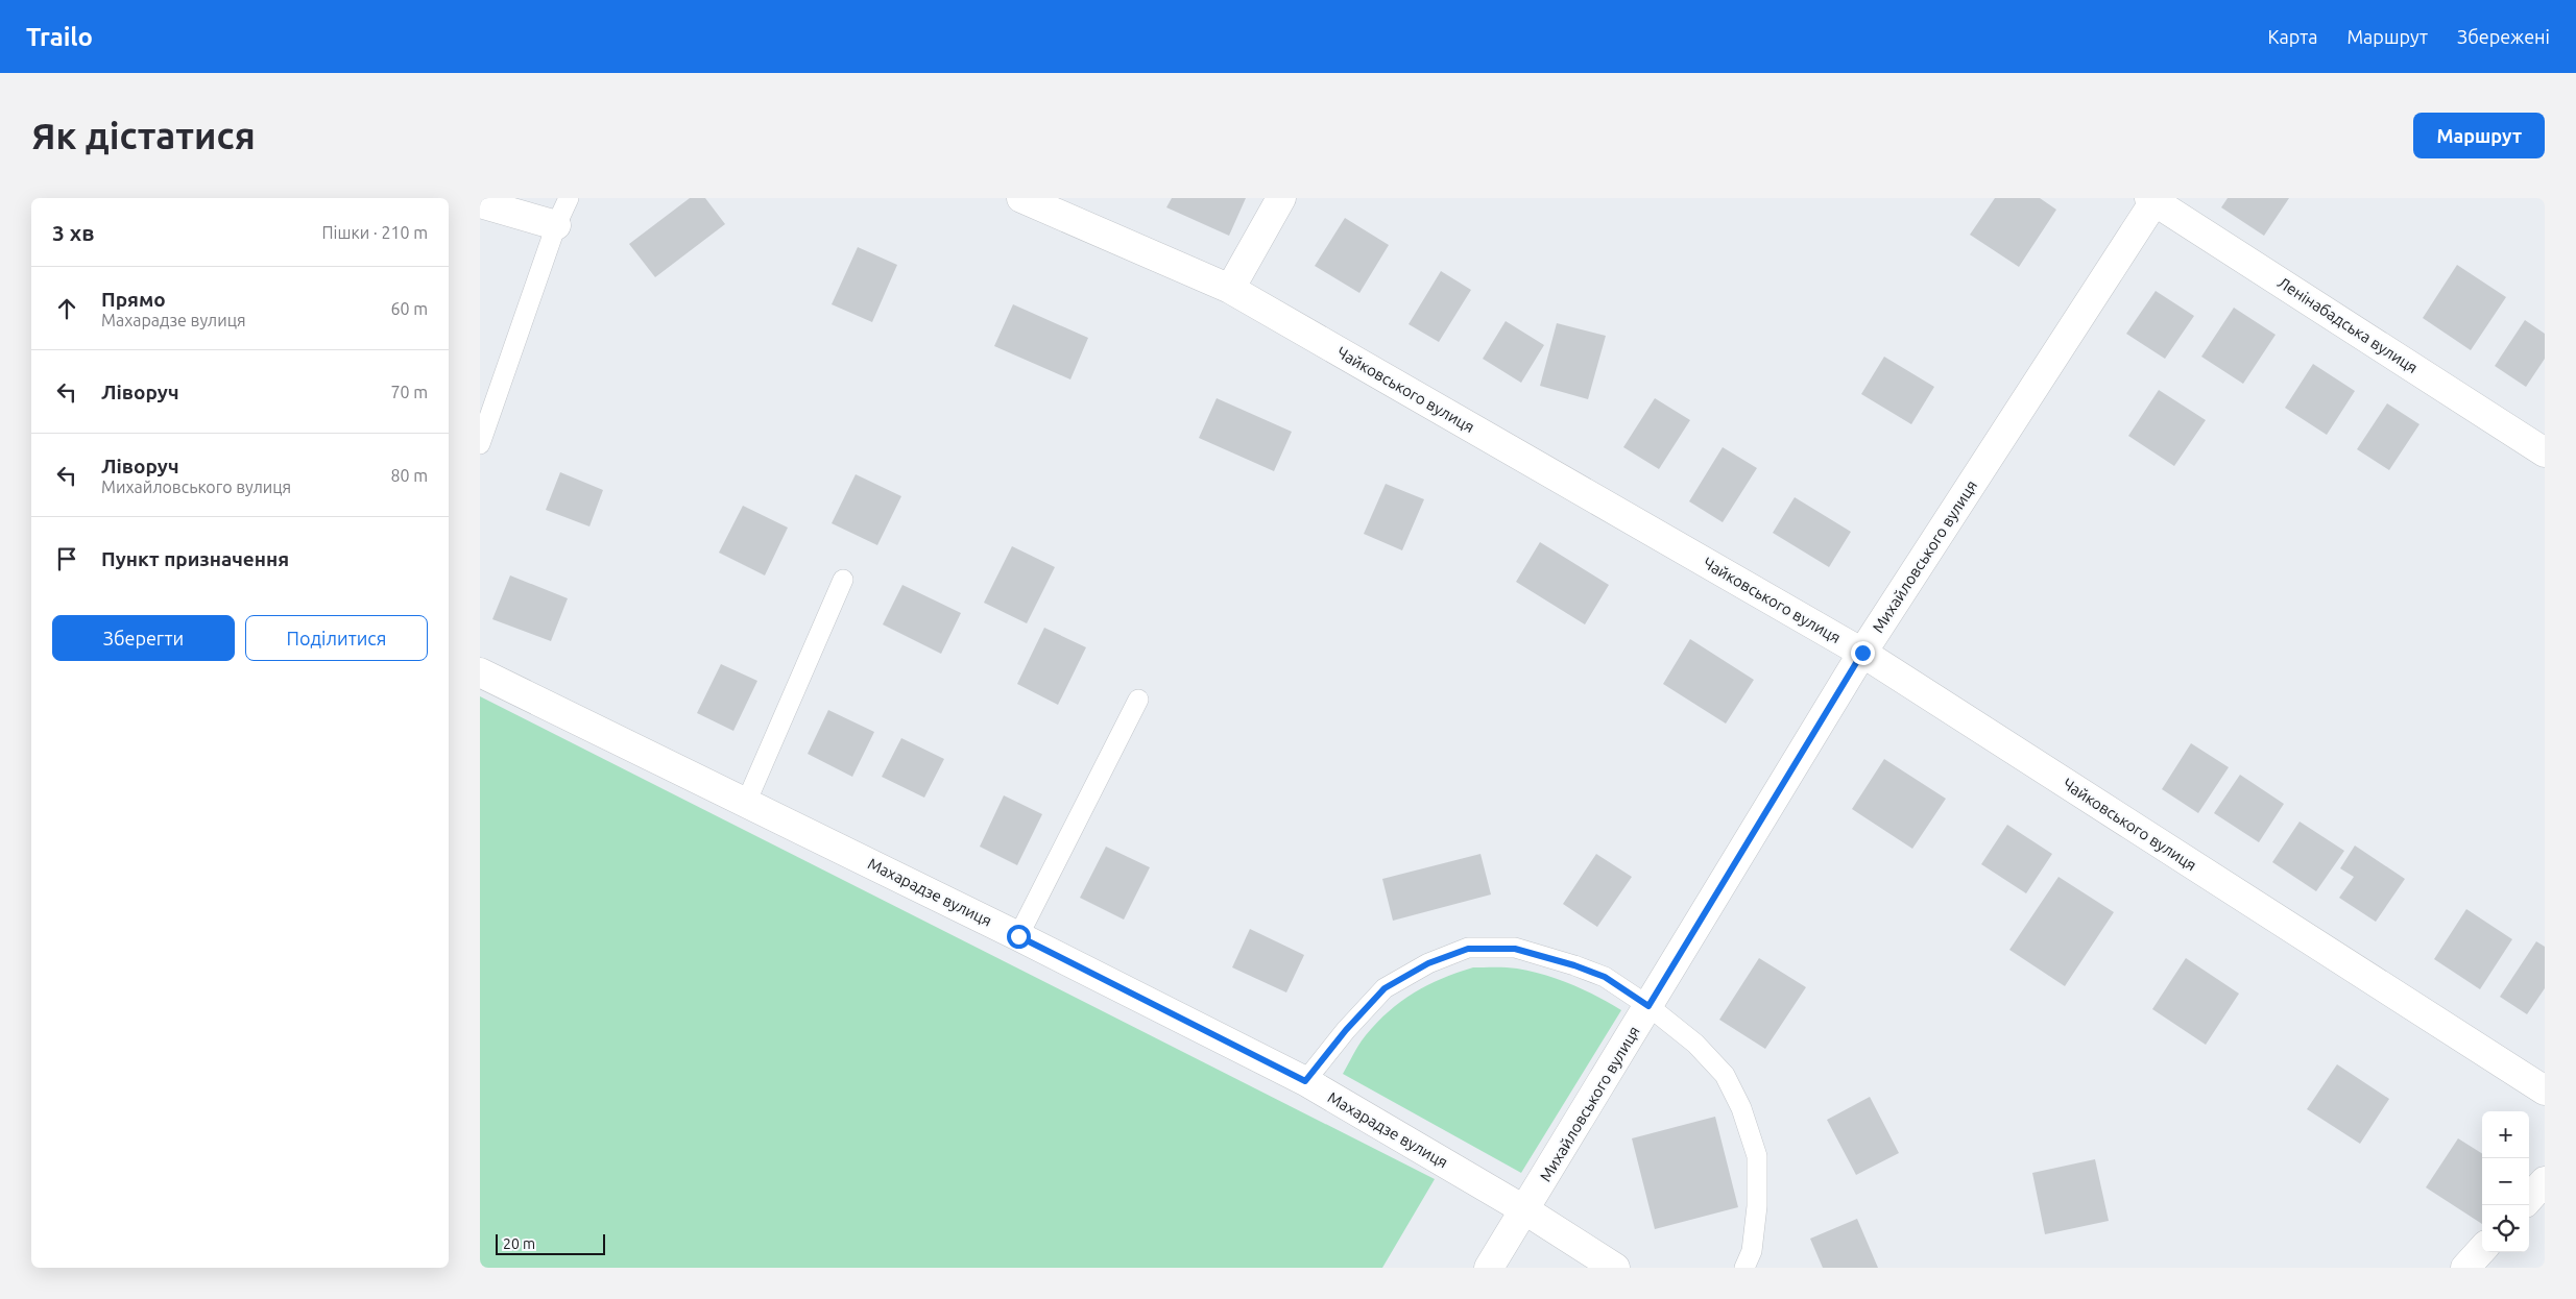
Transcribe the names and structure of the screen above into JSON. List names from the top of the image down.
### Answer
{
  "streets": {
    "street": [
      "Ленінабадська вулиця",
      "Чайковського вулиця",
      "Михайловського вулиця",
      "Махарадзе вулиця"
    ]
  },
  "crossings": [
    ["Ленінабадська вулиця", "Михайловського вулиця"],
    ["Чайковського вулиця", "Михайловського вулиця"],
    ["Михайловського вулиця", "Махарадзе вулиця"]
  ],
  "scale_bar": "20 m",
  "page": {
    "header": "Trailo",
    "nav": ["Карта", "Маршрут", "Збережені"],
    "buttons": [
      "Маршрут",
      ["Зберегти", "Поділитися"]
    ],
    "title": "Як дістатися",
    "heading": ["3 хв", "Пішки · 210 m"],
    "list": [
      ["Прямо", "Махарадзе вулиця", "60 m"],
      ["Ліворуч", "70 m"],
      ["Ліворуч", "Михайловського вулиця", "80 m"],
      "Пункт призначення"
    ],
    "map_buttons": ["+", "−"],
    "scale": "20 m"
  }
}
